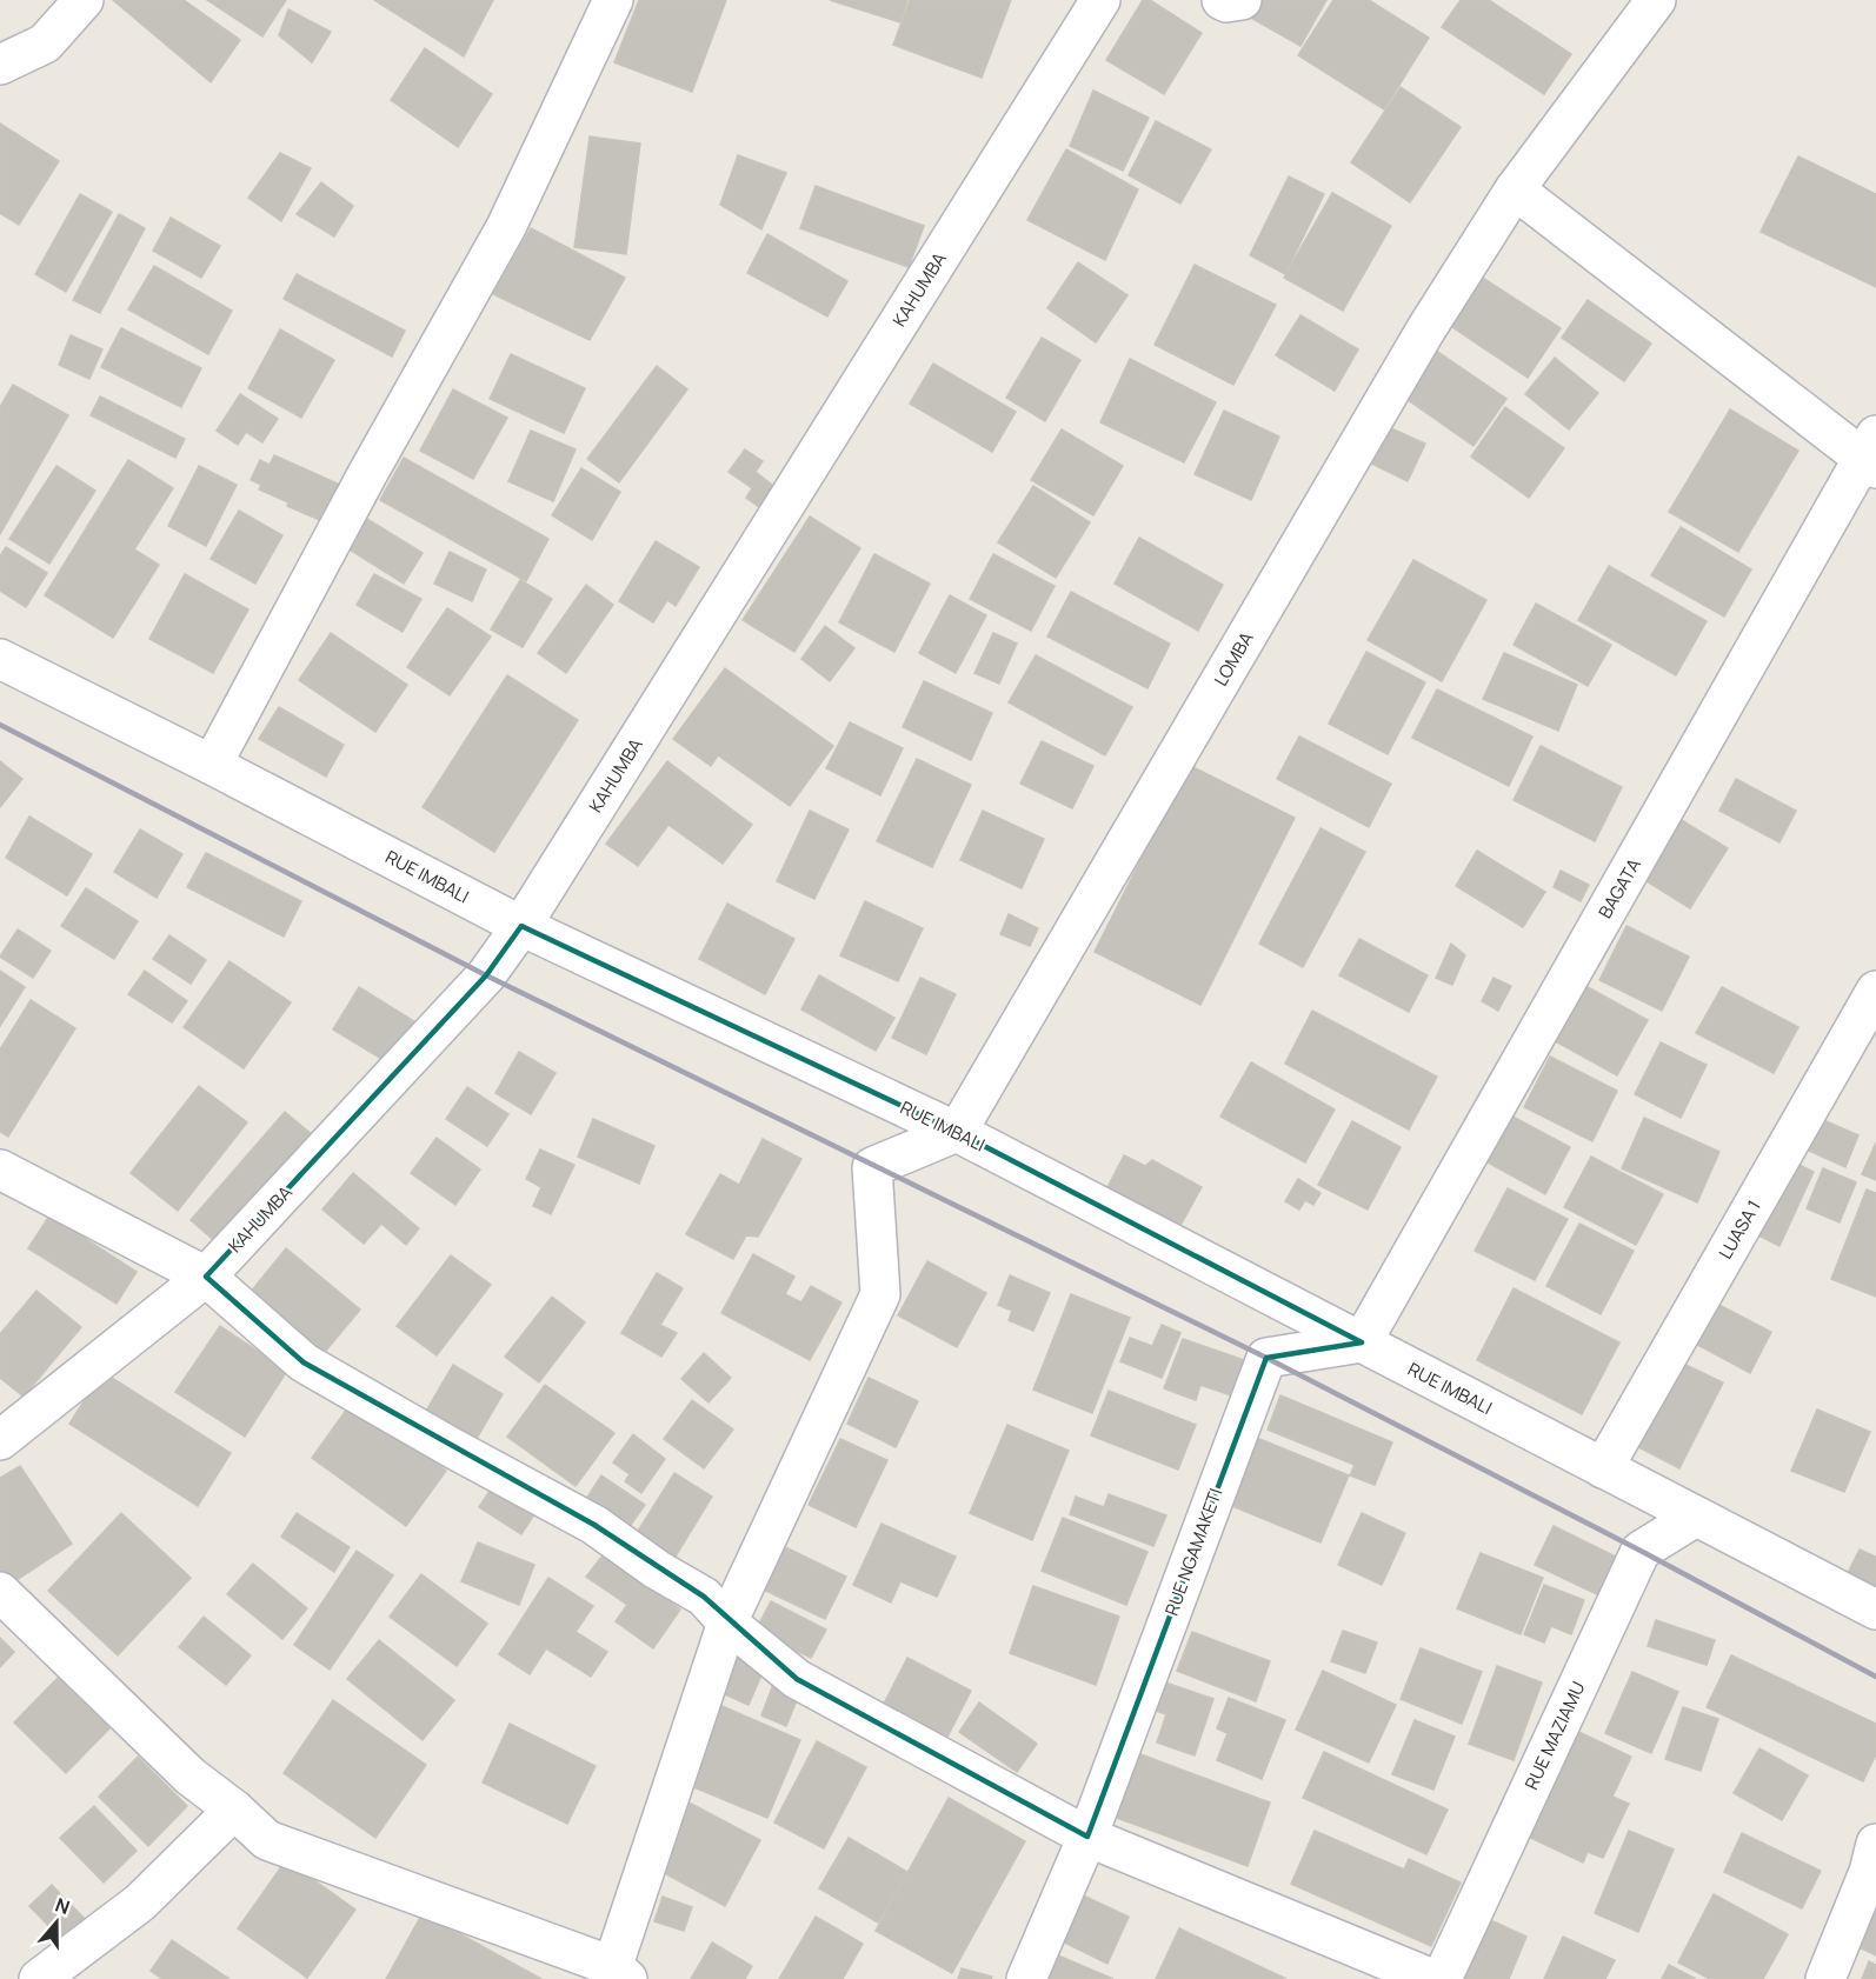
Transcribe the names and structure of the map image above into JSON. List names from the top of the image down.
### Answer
{
  "streets": {
    "street": [
      "KAHUMBA",
      "LOMBA",
      "RUE IMBALI",
      "BAGATA",
      "LUASA 1",
      "RUE NGAMAKETI",
      "RUE MAZIAMU"
    ]
  },
  "crossings": [
    ["KAHUMBA", "RUE IMBALI"],
    ["LOMBA", "RUE IMBALI"],
    ["RUE IMBALI", "BAGATA"],
    ["RUE IMBALI", "LUASA 1"],
    ["RUE IMBALI", "RUE NGAMAKETI"],
    ["RUE IMBALI", "RUE MAZIAMU"],
    ["BAGATA", "RUE NGAMAKETI"]
  ],
  "north": "top"
}
